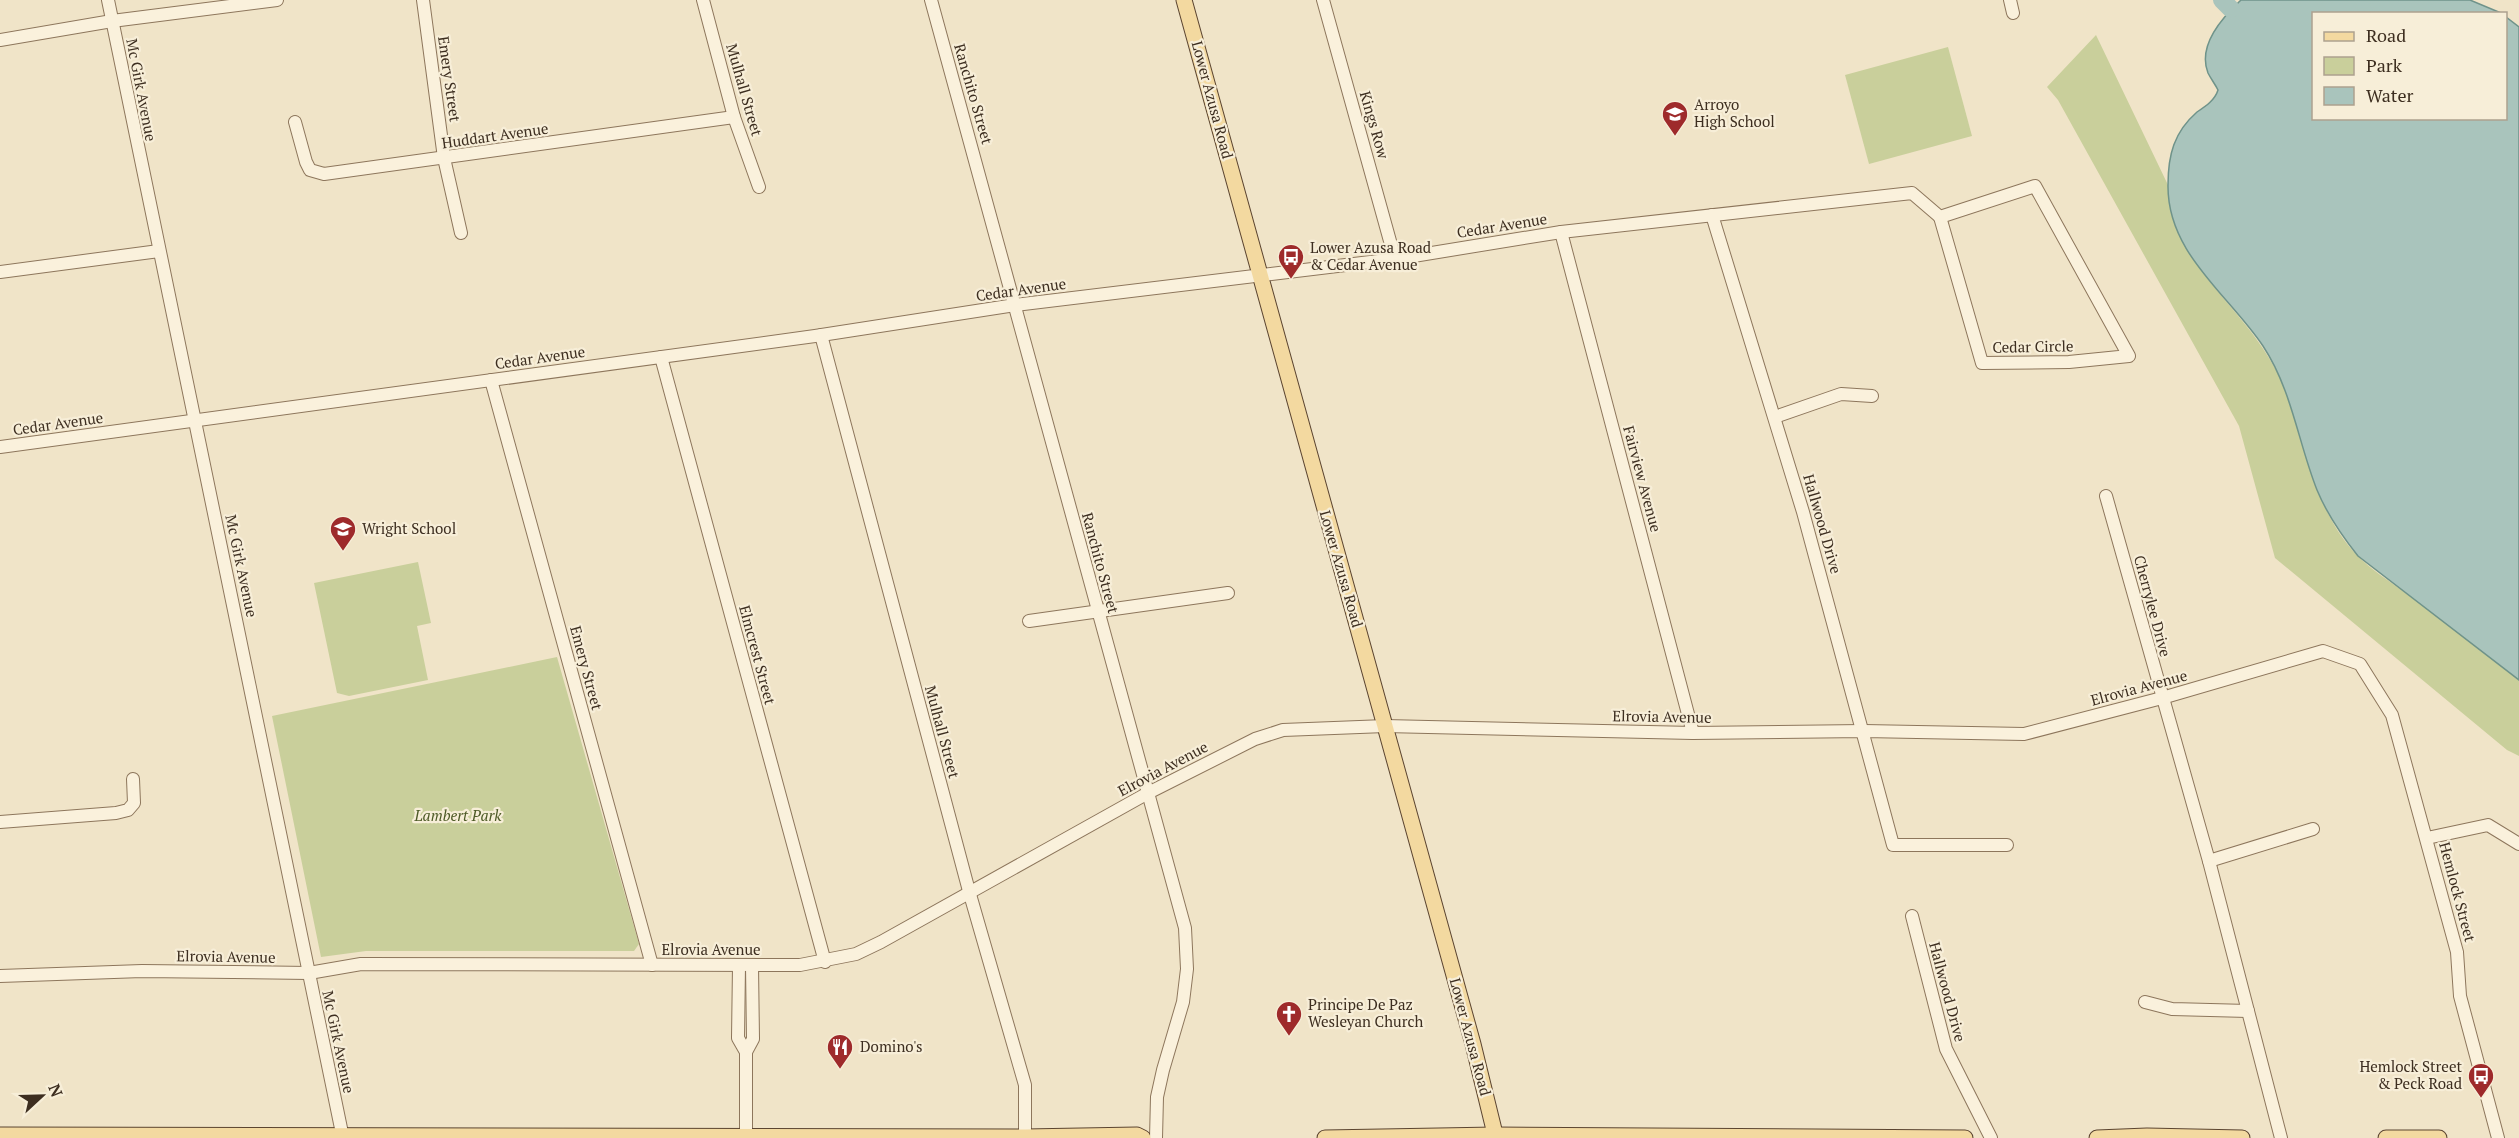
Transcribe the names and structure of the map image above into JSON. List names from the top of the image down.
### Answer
{
  "streets": {
    "main road": ["Lower Azusa Road"],
    "street": [
      "Emery Street",
      "Mc Girk Avenue",
      "Mulhall Street",
      "Ranchito Street",
      "Kings Row",
      "Huddart Avenue",
      "Cedar Avenue",
      "Cedar Circle",
      "Fairview Avenue",
      "Hallwood Drive",
      "Cherrylee Drive",
      "Elmcrest Street",
      "Elrovia Avenue",
      "Hemlock Street"
    ]
  },
  "crossings": [
    ["Emery Street", "Huddart Avenue"],
    ["Emery Street", "Cedar Avenue"],
    ["Emery Street", "Elrovia Avenue"],
    ["Mc Girk Avenue", "Cedar Avenue"],
    ["Mc Girk Avenue", "Elrovia Avenue"],
    ["Mulhall Street", "Huddart Avenue"],
    ["Mulhall Street", "Cedar Avenue"],
    ["Mulhall Street", "Elrovia Avenue"],
    ["Ranchito Street", "Cedar Avenue"],
    ["Ranchito Street", "Elrovia Avenue"],
    ["Lower Azusa Road", "Cedar Avenue"],
    ["Lower Azusa Road", "Elrovia Avenue"],
    ["Kings Row", "Cedar Avenue"],
    ["Cedar Avenue", "Cedar Circle"],
    ["Cedar Avenue", "Fairview Avenue"],
    ["Cedar Avenue", "Hallwood Drive"],
    ["Cedar Avenue", "Elmcrest Street"],
    ["Fairview Avenue", "Elrovia Avenue"],
    ["Hallwood Drive", "Elrovia Avenue"],
    ["Cherrylee Drive", "Elrovia Avenue"],
    ["Elmcrest Street", "Elrovia Avenue"],
    ["Elrovia Avenue", "Hemlock Street"]
  ],
  "parks": ["Lambert Park"],
  "places": {
    "school or university": ["Arroyo High School", "Wright School"],
    "bus stop": ["Lower Azusa Road & Cedar Avenue", "Hemlock Street & Peck Road"],
    "church": ["Principe De Paz Wesleyan Church"],
    "restaurant": ["Domino's"]
  },
  "legend": ["Road", "Park", "Water"],
  "north": "right"
}
